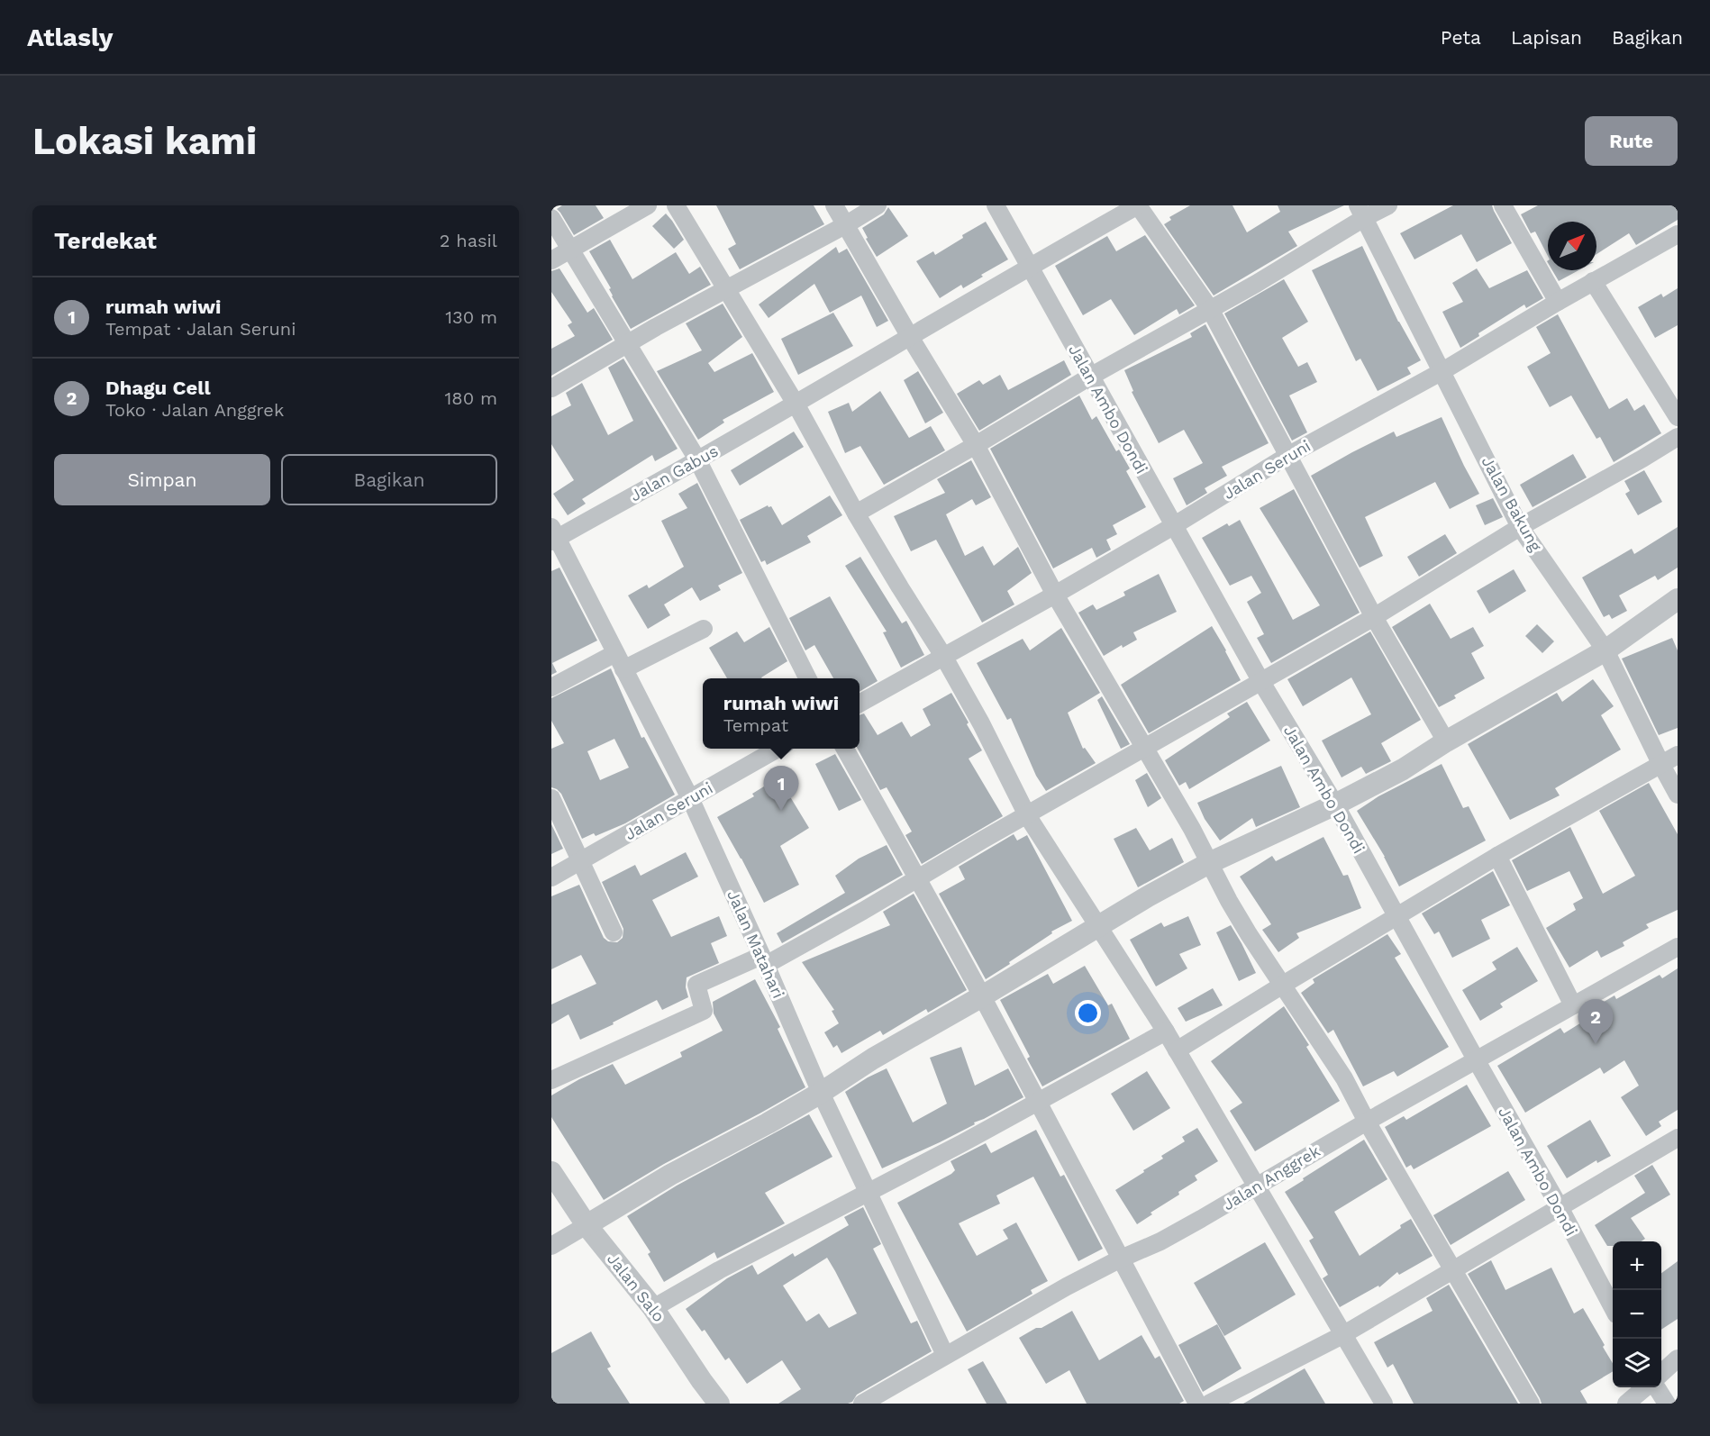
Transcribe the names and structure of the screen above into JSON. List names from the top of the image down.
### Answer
{
  "streets": {
    "street": [
      "Jalan Ambo Dondi",
      "Jalan Seruni",
      "Jalan Gabus",
      "Jalan Bakung",
      "Jalan Matahari",
      "Jalan Anggrek",
      "Jalan Salo"
    ]
  },
  "crossings": [
    ["Jalan Ambo Dondi", "Jalan Seruni"],
    ["Jalan Ambo Dondi", "Jalan Gabus"],
    ["Jalan Ambo Dondi", "Jalan Anggrek"],
    ["Jalan Seruni", "Jalan Bakung"],
    ["Jalan Seruni", "Jalan Matahari"],
    ["Jalan Gabus", "Jalan Matahari"],
    ["Jalan Matahari", "Jalan Anggrek"]
  ],
  "north": "top right",
  "page": {
    "header": "Atlasly",
    "nav": ["Peta", "Lapisan", "Bagikan"],
    "buttons": [
      "Rute",
      ["Simpan", "Bagikan"]
    ],
    "title": "Lokasi kami",
    "heading": ["Terdekat", "2 hasil"],
    "list": [
      {
        "mark": "1",
        "name": "rumah wiwi",
        "note": "Tempat · Jalan Seruni",
        "value": "130 m"
      },
      {
        "mark": "2",
        "name": "Dhagu Cell",
        "note": "Toko · Jalan Anggrek",
        "value": "180 m"
      }
    ],
    "popup": ["rumah wiwi", "Tempat"],
    "pins": ["1", "2"],
    "map_buttons": ["+", "−"]
  }
}
